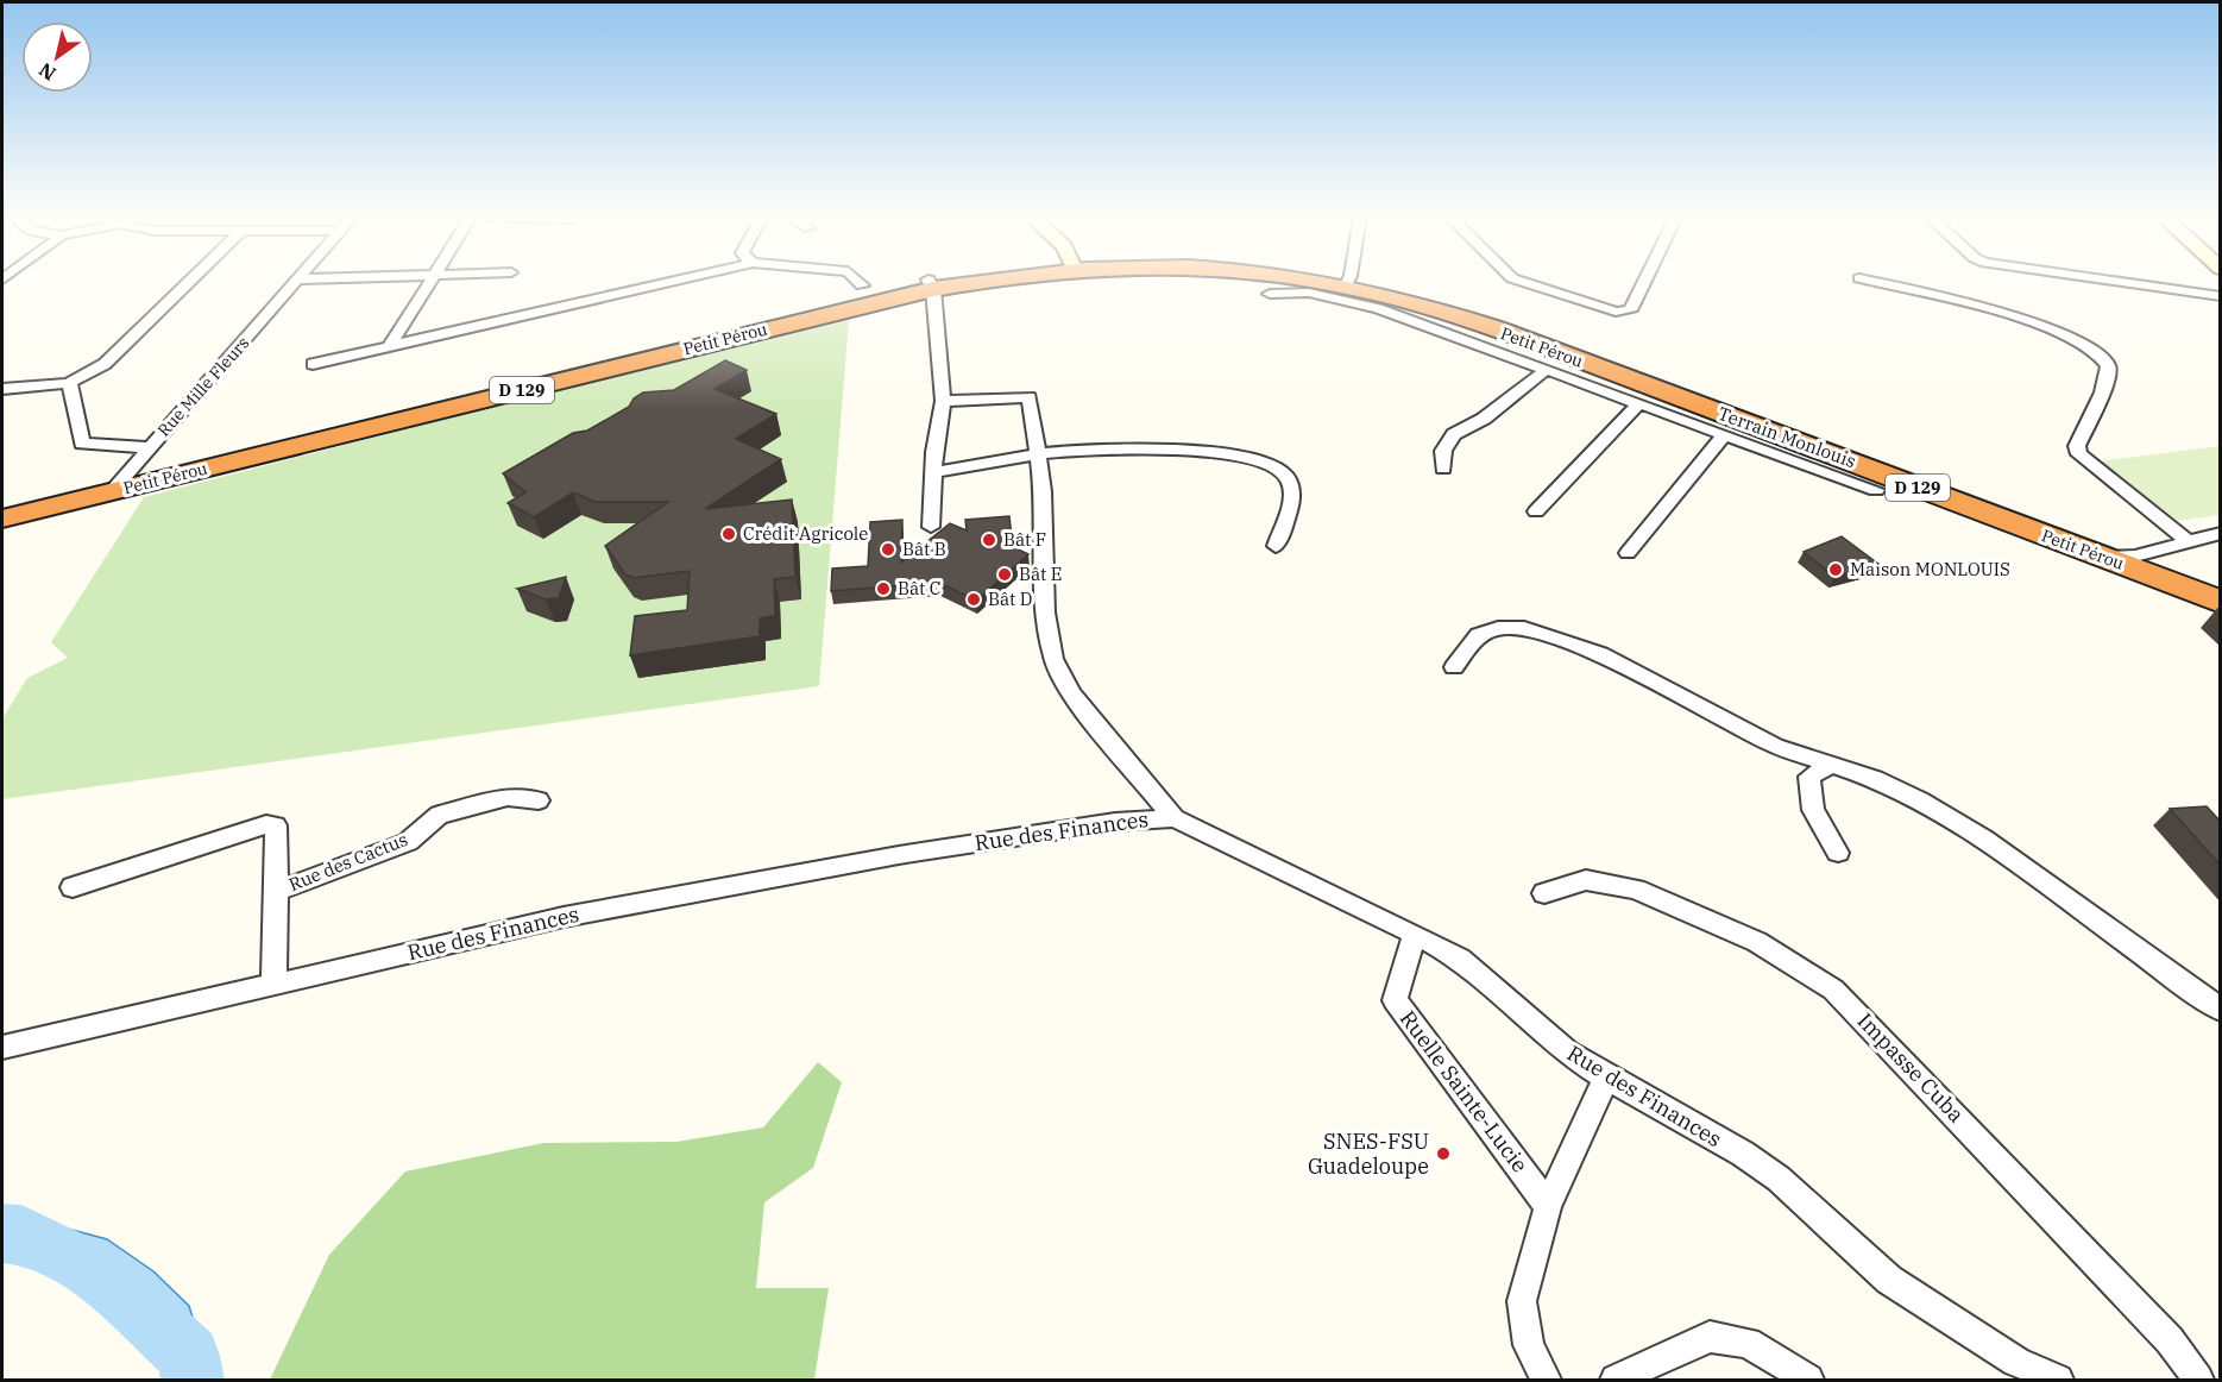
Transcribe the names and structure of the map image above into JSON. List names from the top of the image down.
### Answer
{
  "streets": {
    "highway": ["Petit Pérou", "D 129"],
    "street": [
      "Rue Mille Fleurs",
      "Terrain Monlouis",
      "Rue des Finances",
      "Rue des Cactus",
      "Impasse Cuba",
      "Ruelle Sainte-Lucie"
    ]
  },
  "crossings": [
    ["Petit Pérou", "Rue Mille Fleurs"],
    ["Petit Pérou", "Terrain Monlouis"],
    ["Rue des Finances", "Rue des Cactus"],
    ["Rue des Finances", "Ruelle Sainte-Lucie"]
  ],
  "places": [
    "Crédit Agricole",
    "Bât F",
    "Bât B",
    "Maison MONLOUIS",
    "Bât E",
    "Bât C",
    "Bât D",
    "SNES-FSU Guadeloupe"
  ],
  "north": "bottom left"
}
